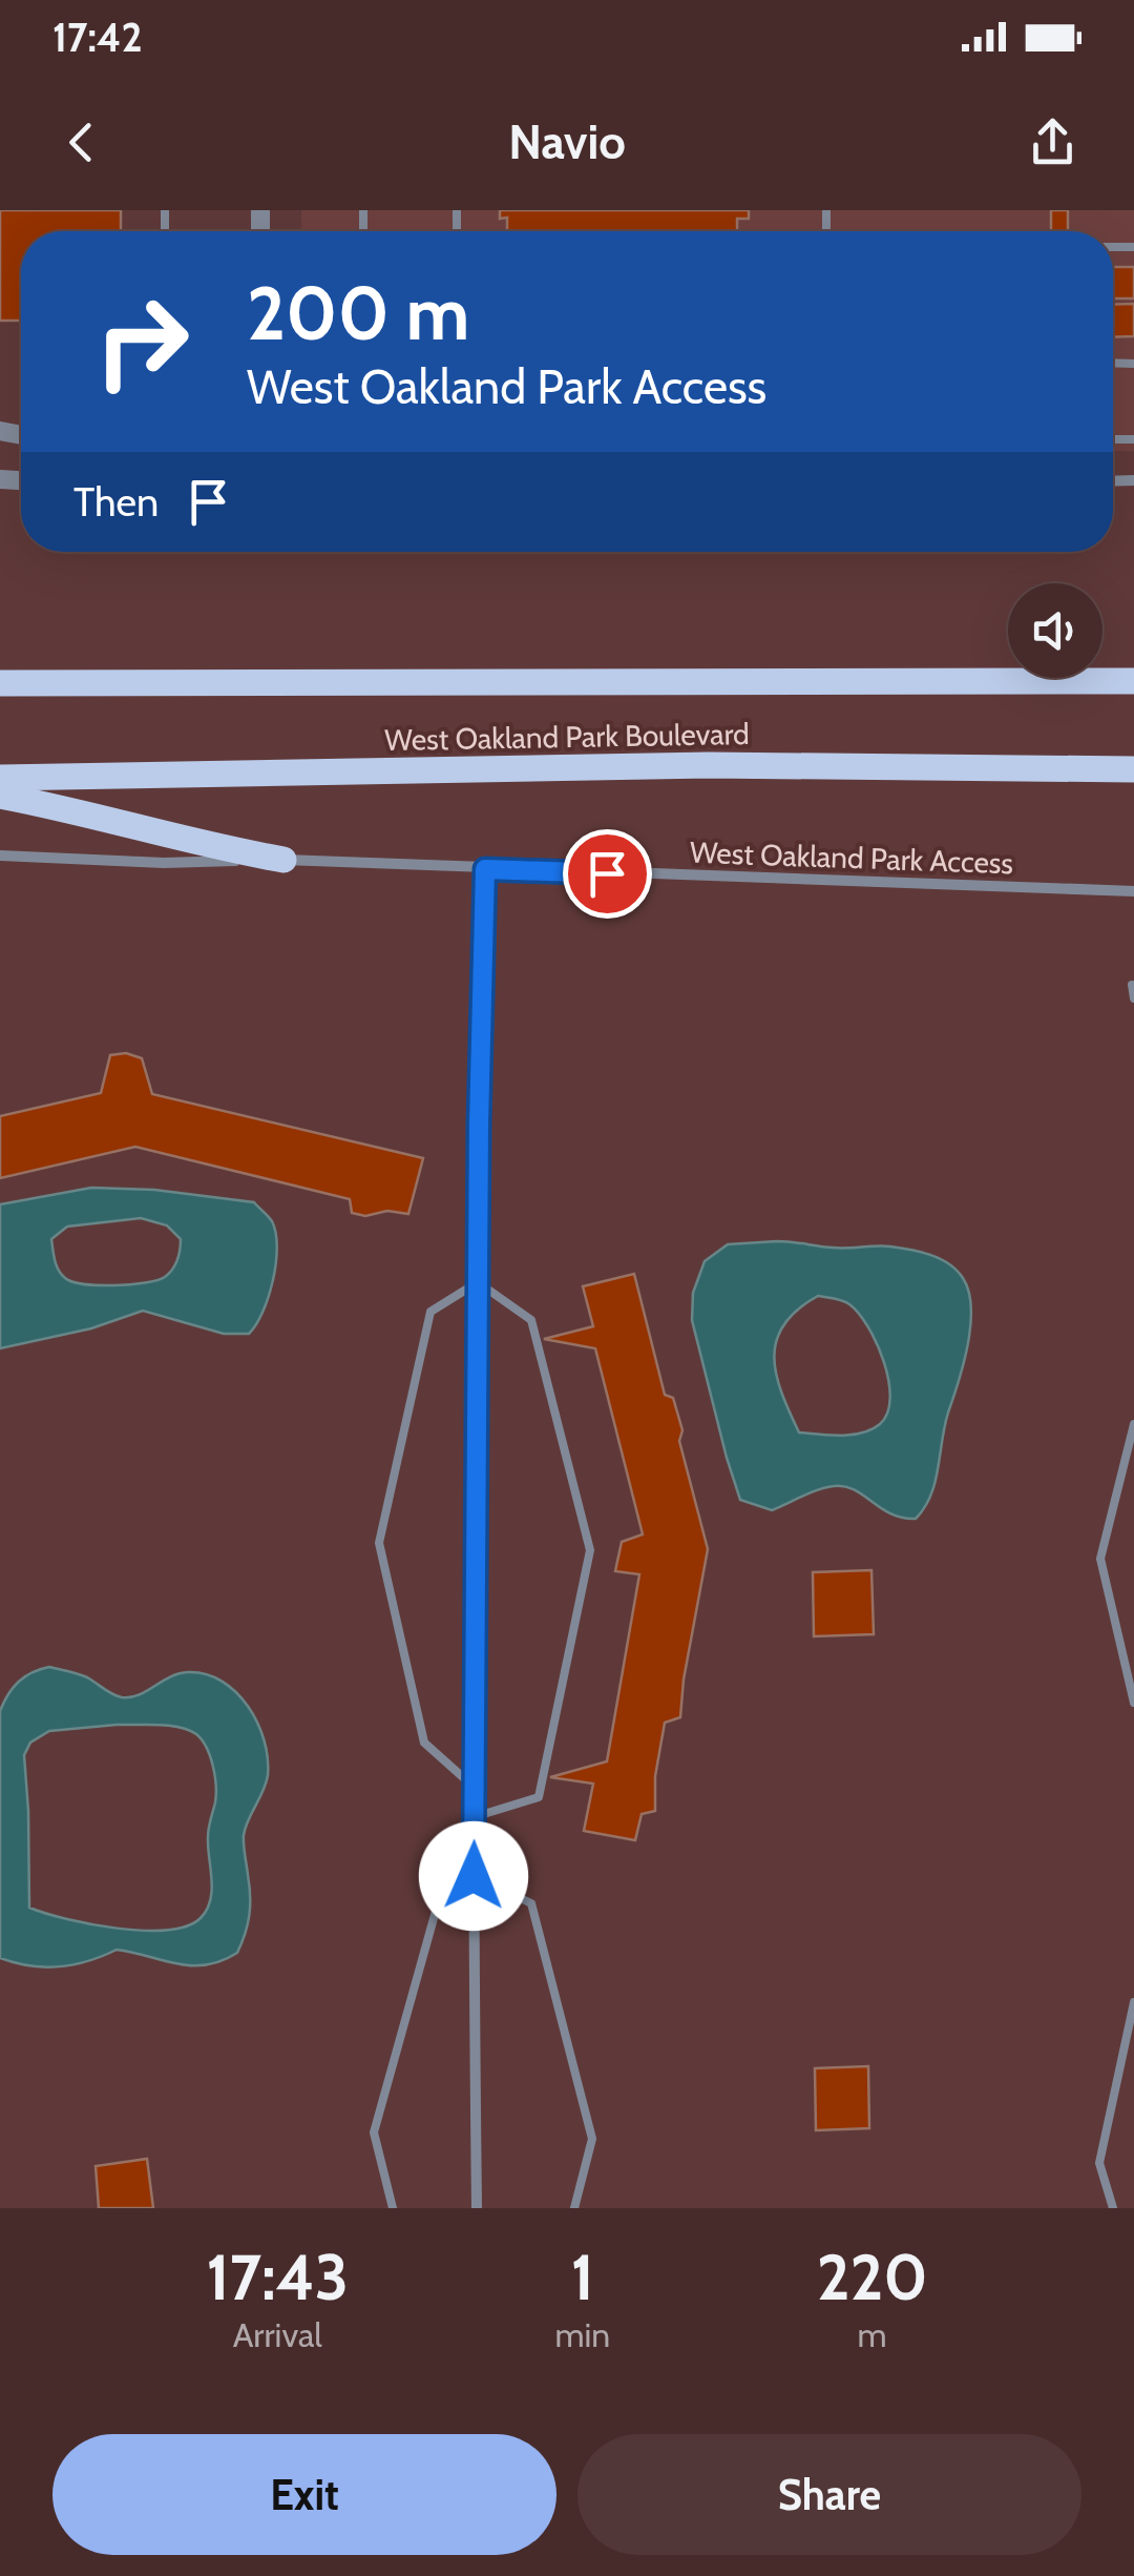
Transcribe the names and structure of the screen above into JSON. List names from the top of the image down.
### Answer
{
  "streets": {
    "main road": ["West Oakland Park Boulevard"],
    "street": ["West Oakland Park Access"]
  },
  "page": {
    "status": "17:42",
    "header": "Navio",
    "turn": ["200 m", "West Oakland Park Access"],
    "then": "Then",
    "eta": [
      "17:43",
      "Arrival",
      "1",
      "min",
      "220",
      "m"
    ],
    "buttons": ["Exit", "Share"]
  }
}
